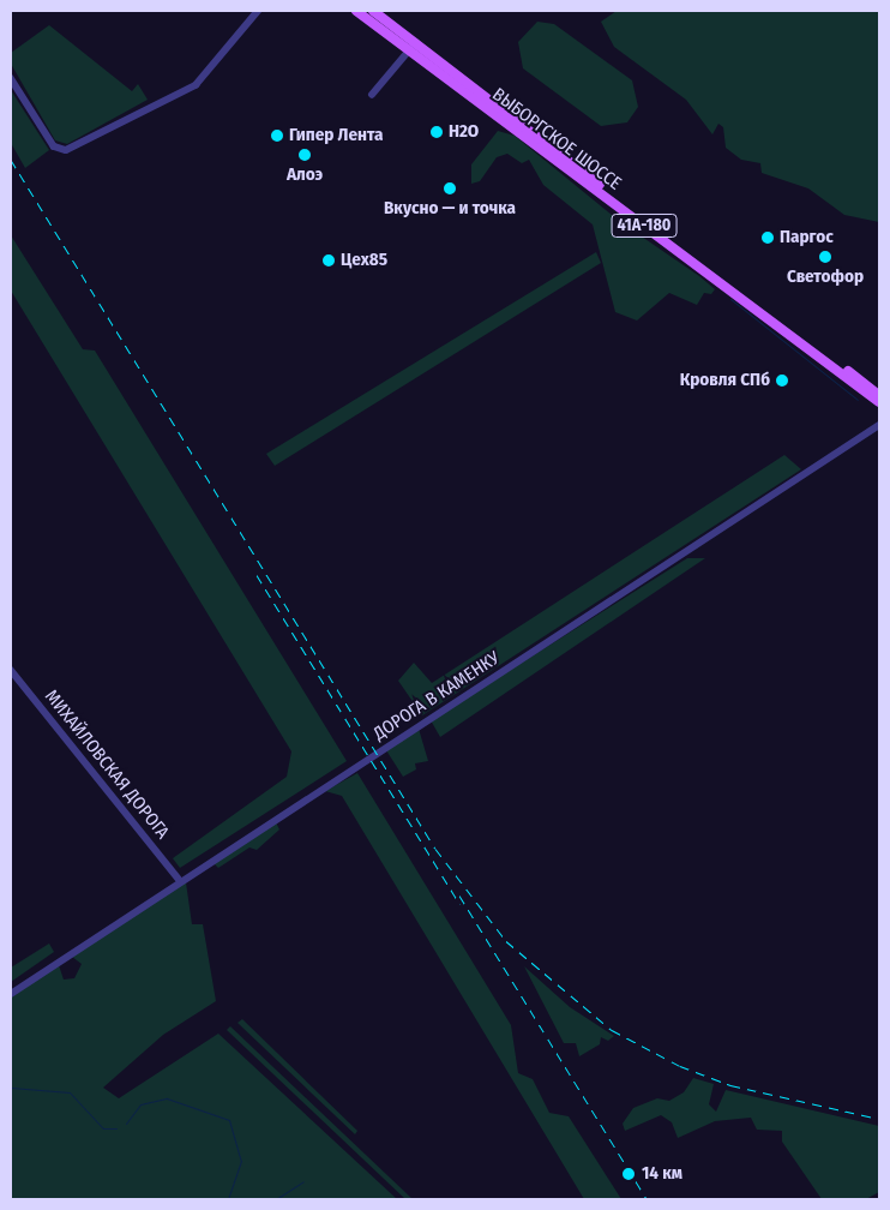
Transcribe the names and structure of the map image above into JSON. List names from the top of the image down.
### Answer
{
  "streets": {
    "main road": ["ВЫБОРГСКОЕ ШОССЕ", "41А-180"],
    "street": ["ДОРОГА В КАМЕНКУ", "МИХАЙЛОВСКАЯ ДОРОГА"]
  },
  "crossings": [
    ["ДОРОГА В КАМЕНКУ", "МИХАЙЛОВСКАЯ ДОРОГА"]
  ],
  "places": [
    "H2O",
    "Гипер Лента",
    "Алоэ",
    "Вкусно — и точка",
    "Паргос",
    "Светофор",
    "Цех85",
    "Кровля СПб",
    "14 км"
  ]
}
